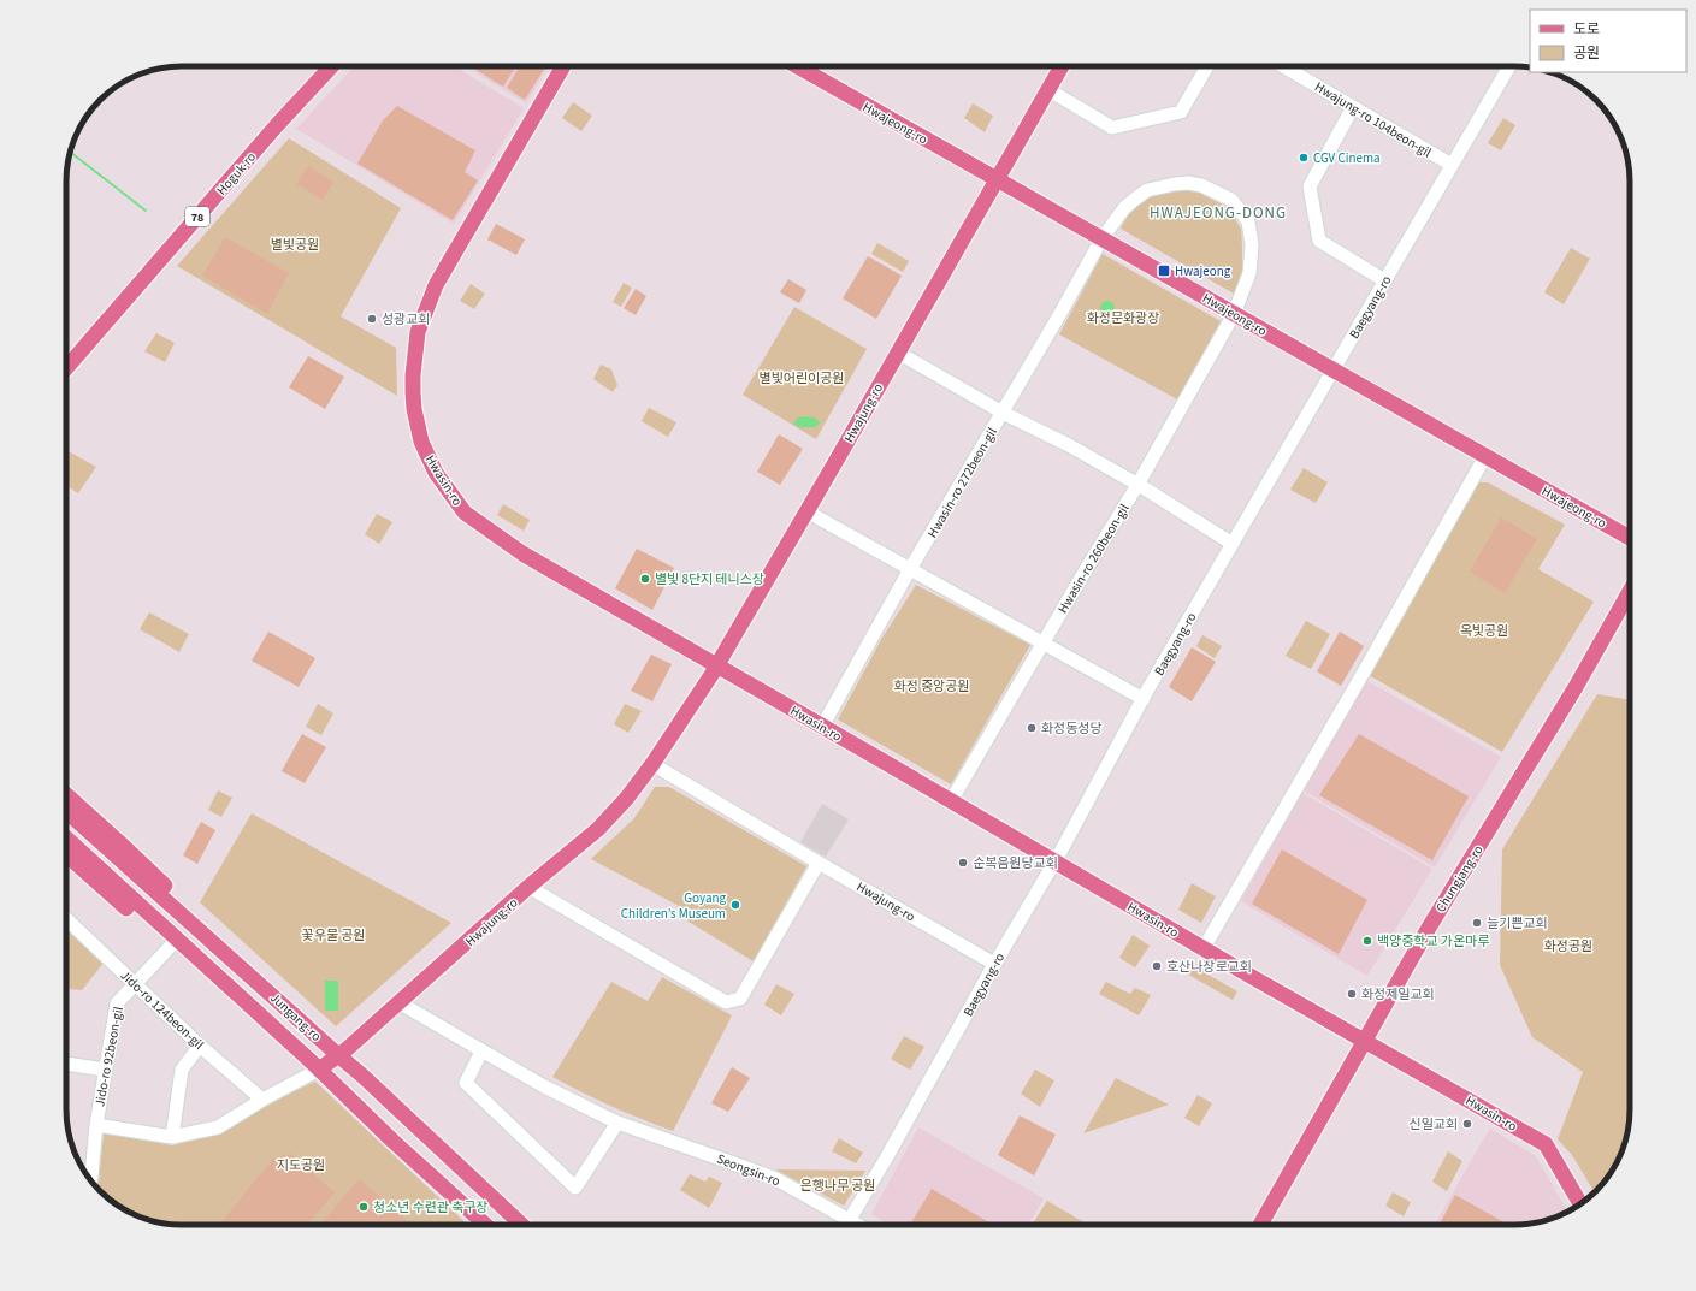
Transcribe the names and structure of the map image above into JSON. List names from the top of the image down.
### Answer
{
  "streets": {
    "main road": [
      "Hwajeong-ro",
      "Hoguk-ro",
      "78",
      "Hwajung-ro",
      "Hwasin-ro",
      "Chungjang-ro",
      "Jungang-ro"
    ],
    "street": [
      "Hwajung-ro 104beon-gil",
      "Baegyang-ro",
      "Hwasin-ro 272beon-gil",
      "Hwasin-ro 260beon-gil",
      "Jido-ro 124beon-gil",
      "Jido-ro 92beon-gil",
      "Seongsin-ro"
    ]
  },
  "crossings": [
    ["Hwajung-ro 104beon-gil", "Baegyang-ro"],
    ["Hwajeong-ro", "Baegyang-ro"],
    ["Hwajeong-ro", "Hwajung-ro"],
    ["Hwajeong-ro", "Hwasin-ro 272beon-gil"],
    ["Hwajeong-ro", "Hwasin-ro 260beon-gil"],
    ["Baegyang-ro", "Hwajung-ro"],
    ["Baegyang-ro", "Hwasin-ro"],
    ["Baegyang-ro", "Seongsin-ro"],
    ["Hwajung-ro", "Hwasin-ro"],
    ["Hwajung-ro", "Jungang-ro"],
    ["Hwajung-ro", "Seongsin-ro"],
    ["Hwasin-ro", "Hwasin-ro 272beon-gil"],
    ["Hwasin-ro", "Hwasin-ro 260beon-gil"],
    ["Hwasin-ro", "Chungjang-ro"],
    ["Hwasin-ro 272beon-gil", "Hwasin-ro 260beon-gil"],
    ["Jido-ro 124beon-gil", "Jido-ro 92beon-gil"]
  ],
  "districts": ["HWAJEONG-DONG"],
  "parks": [
    "별빛공원",
    "화정문화광장",
    "별빛어린이공원",
    "옥빛공원",
    "화정 중앙공원",
    "꽃우물 공원",
    "화정공원",
    "지도공원",
    "은행나무 공원"
  ],
  "places": {
    "other": [
      "CGV Cinema",
      "성광교회",
      "별빛 8단지 테니스장",
      "화정동성당",
      "순복음원당교회",
      "Goyang Children’s Museum",
      "늘기쁜교회",
      "백양중학교 가온마루",
      "호산나장로교회",
      "화정제일교회",
      "신일교회",
      "청소년 수련관 축구장"
    ],
    "transit": ["Hwajeong"]
  },
  "legend": ["도로", "공원"]
}
